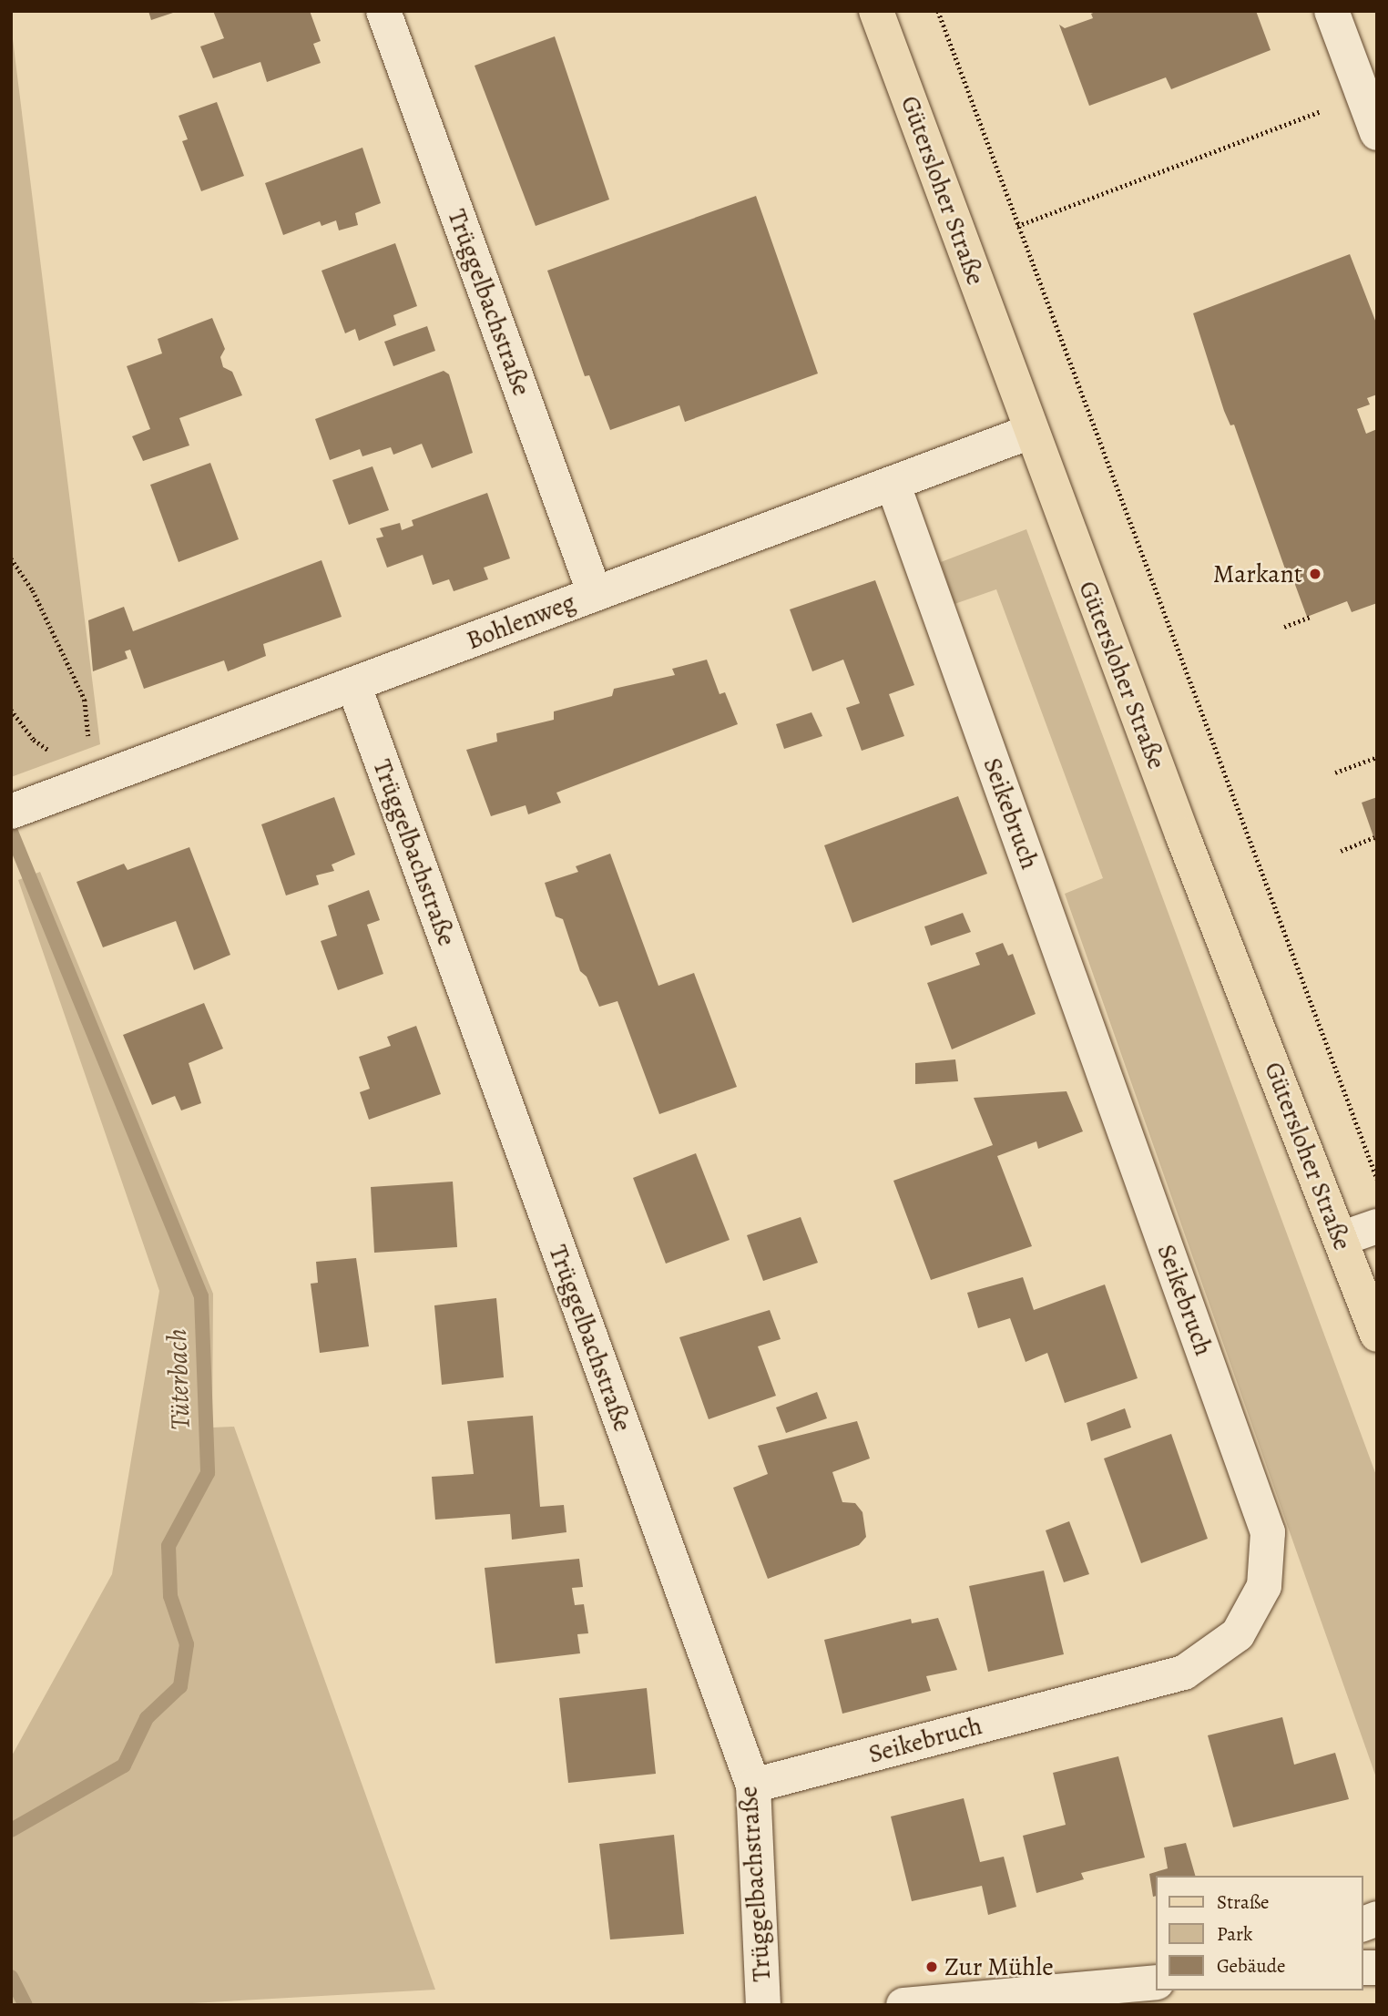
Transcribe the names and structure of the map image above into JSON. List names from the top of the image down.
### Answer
{
  "streets": {
    "main road": ["Gütersloher Straße"],
    "street": ["Trüggelbachstraße", "Bohlenweg", "Seikebruch"]
  },
  "crossings": [
    ["Gütersloher Straße", "Bohlenweg"],
    ["Trüggelbachstraße", "Bohlenweg"],
    ["Trüggelbachstraße", "Seikebruch"],
    ["Bohlenweg", "Seikebruch"]
  ],
  "water": ["Tüterbach"],
  "places": ["Markant", "Zur Mühle"],
  "legend": ["Straße", "Park", "Gebäude"]
}
